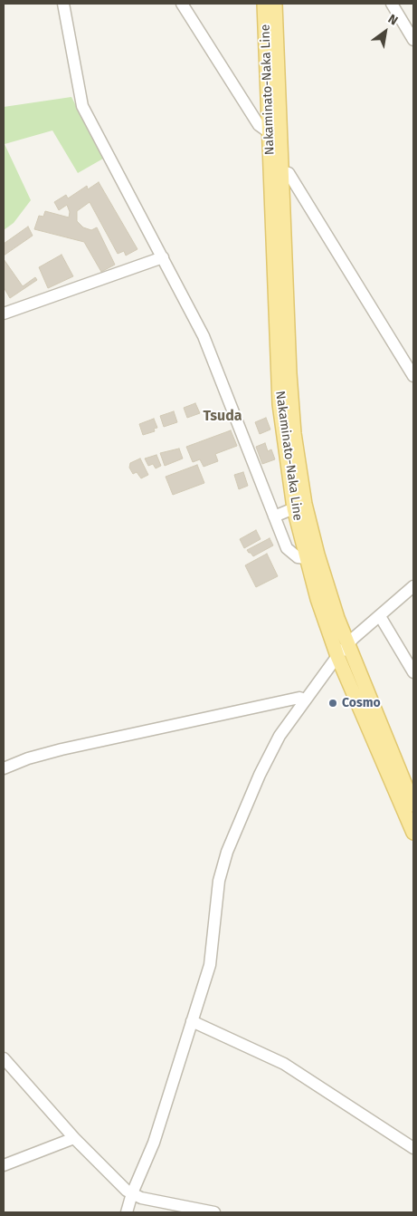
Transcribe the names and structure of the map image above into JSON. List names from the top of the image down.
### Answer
{
  "streets": {
    "main road": ["Nakaminato-Naka Line"]
  },
  "districts": ["Tsuda"],
  "places": ["Cosmo"],
  "north": "top right"
}
